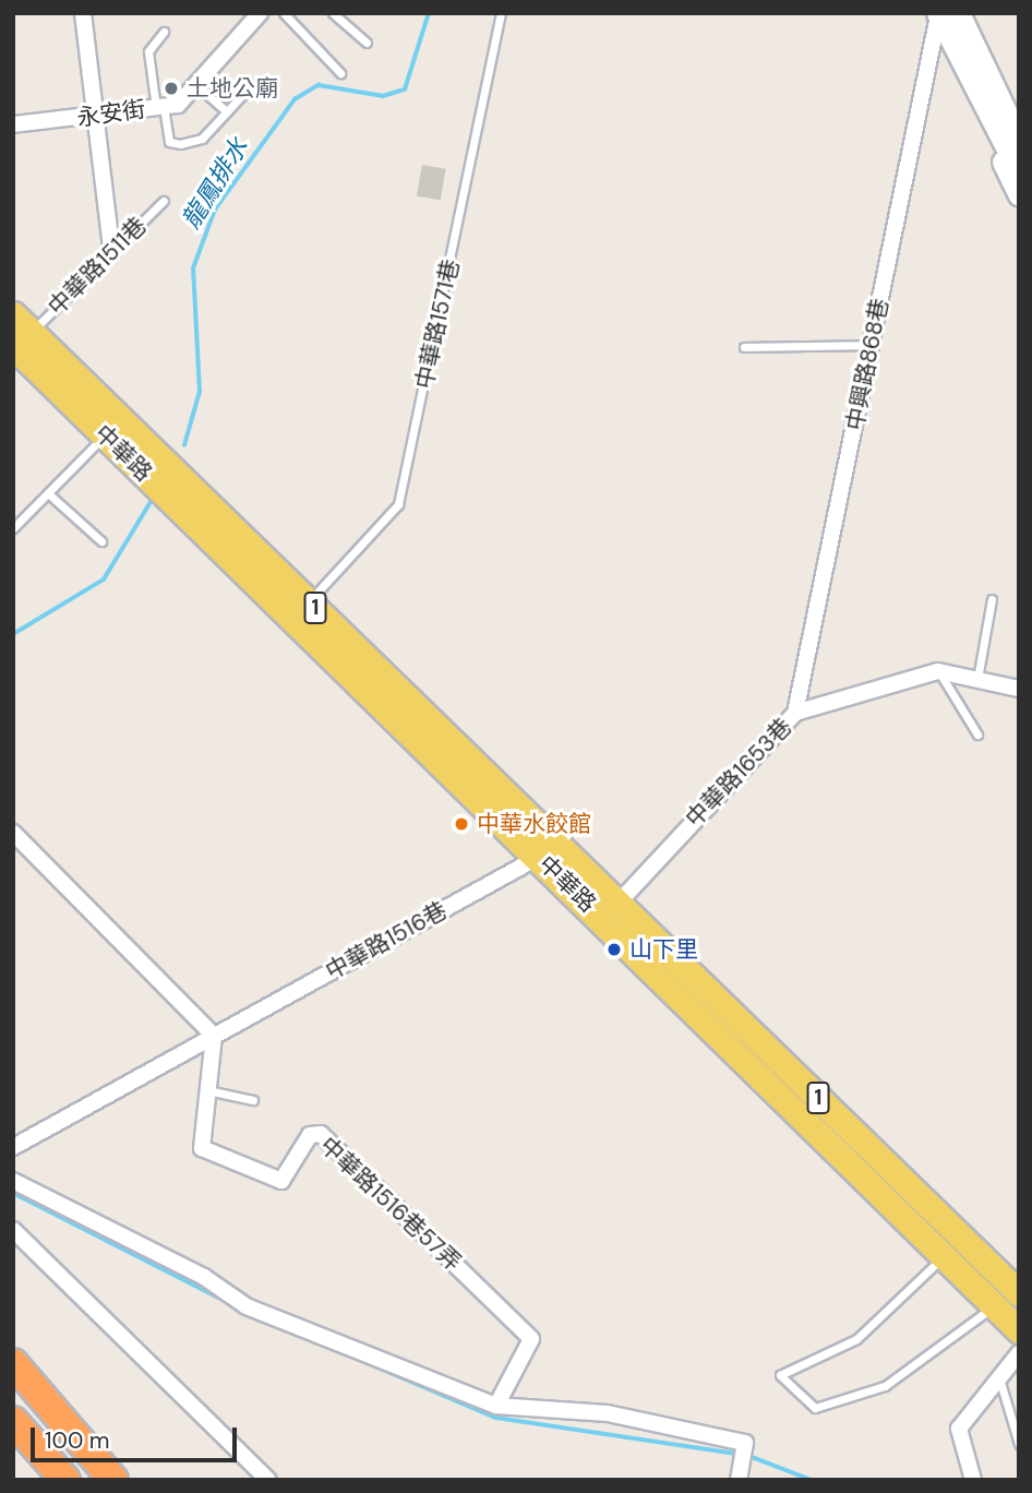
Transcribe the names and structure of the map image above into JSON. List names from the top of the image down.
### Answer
{
  "streets": {
    "main road": ["中華路", "1"],
    "street": [
      "永安街",
      "中興路868巷",
      "中華路1653巷",
      "中華路1516巷",
      "中華路1516巷57弄"
    ],
    "lane": ["中華路1511巷", "中華路1571巷"]
  },
  "crossings": [
    ["中華路1511巷", "中華路"],
    ["中華路1571巷", "中華路"],
    ["中興路868巷", "中華路1653巷"],
    ["中華路", "中華路1653巷"],
    ["中華路", "中華路1516巷"],
    ["中華路1516巷", "中華路1516巷57弄"]
  ],
  "water": ["龍鳳排水"],
  "places": ["土地公廟", "中華水餃館", "山下里"],
  "scale_bar": "100 m"
}
